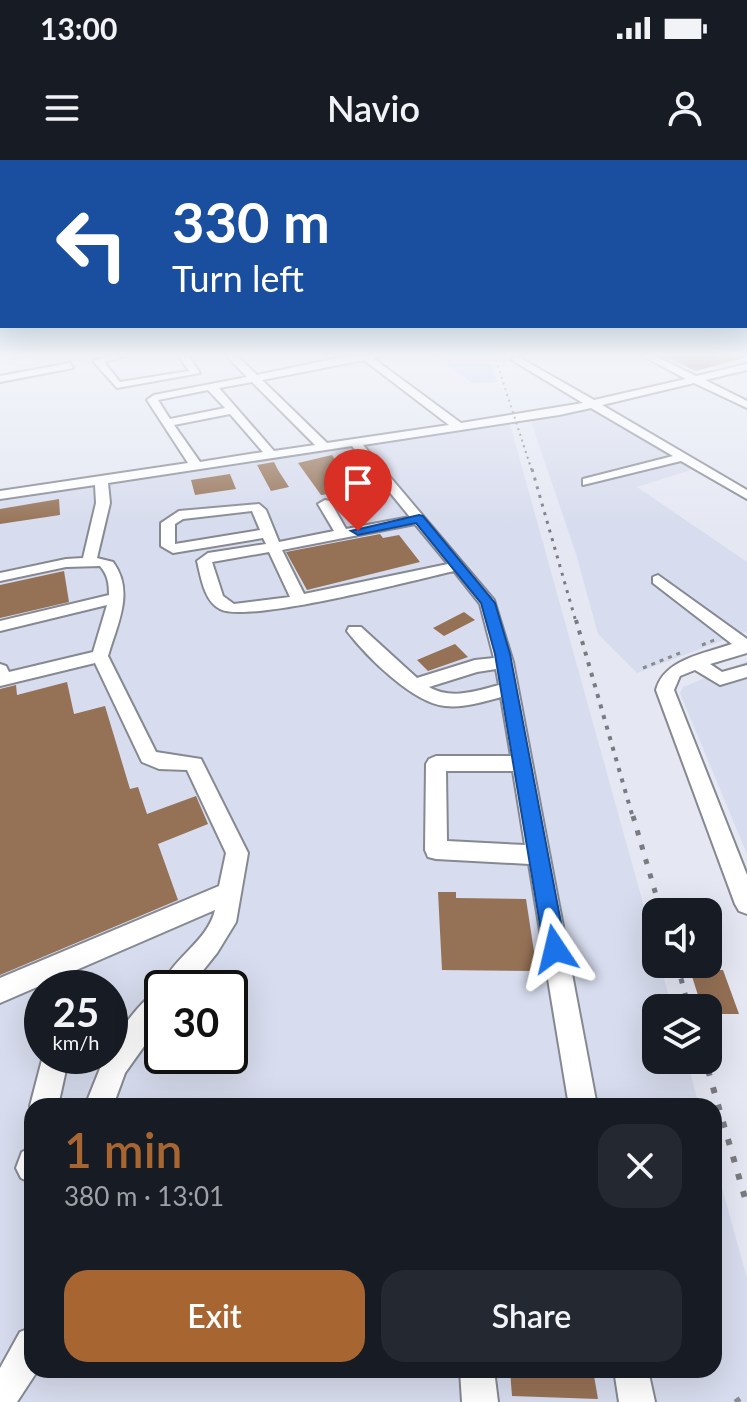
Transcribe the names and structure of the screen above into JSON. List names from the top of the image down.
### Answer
{
  "page": {
    "status": "13:00",
    "header": "Navio",
    "turn": ["330 m", "Turn left"],
    "speed": "25 km/h",
    "limit": "30",
    "heading": ["1 min", "380 m · 13:01"],
    "buttons": ["Exit", "Share"]
  }
}
